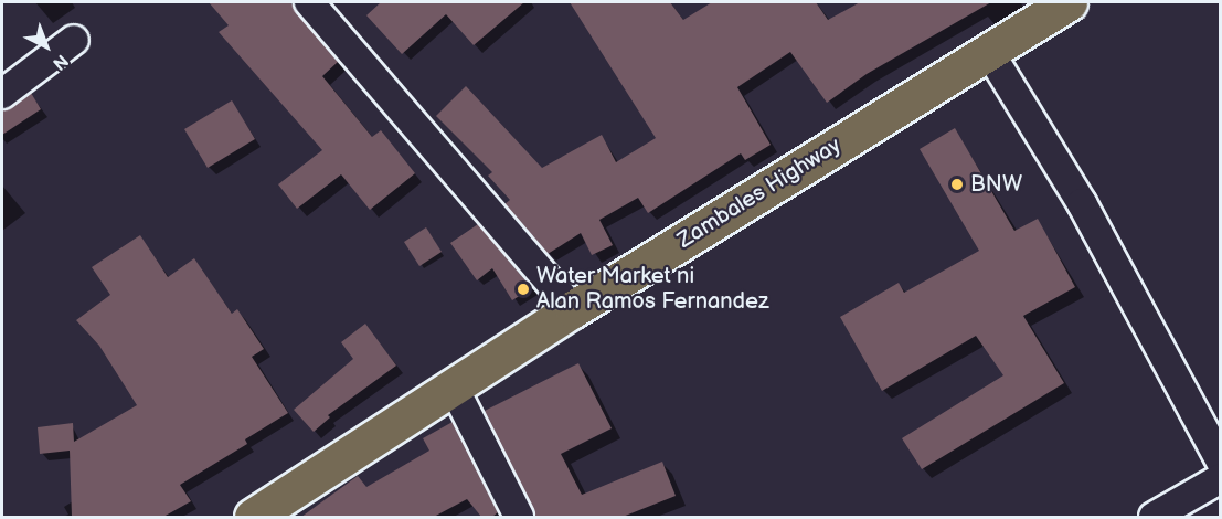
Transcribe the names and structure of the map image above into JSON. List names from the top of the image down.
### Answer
{
  "streets": {
    "main road": ["Zambales Highway"]
  },
  "places": ["BNW", "Water Market ni Alan Ramos Fernandez"],
  "north": "bottom right"
}
